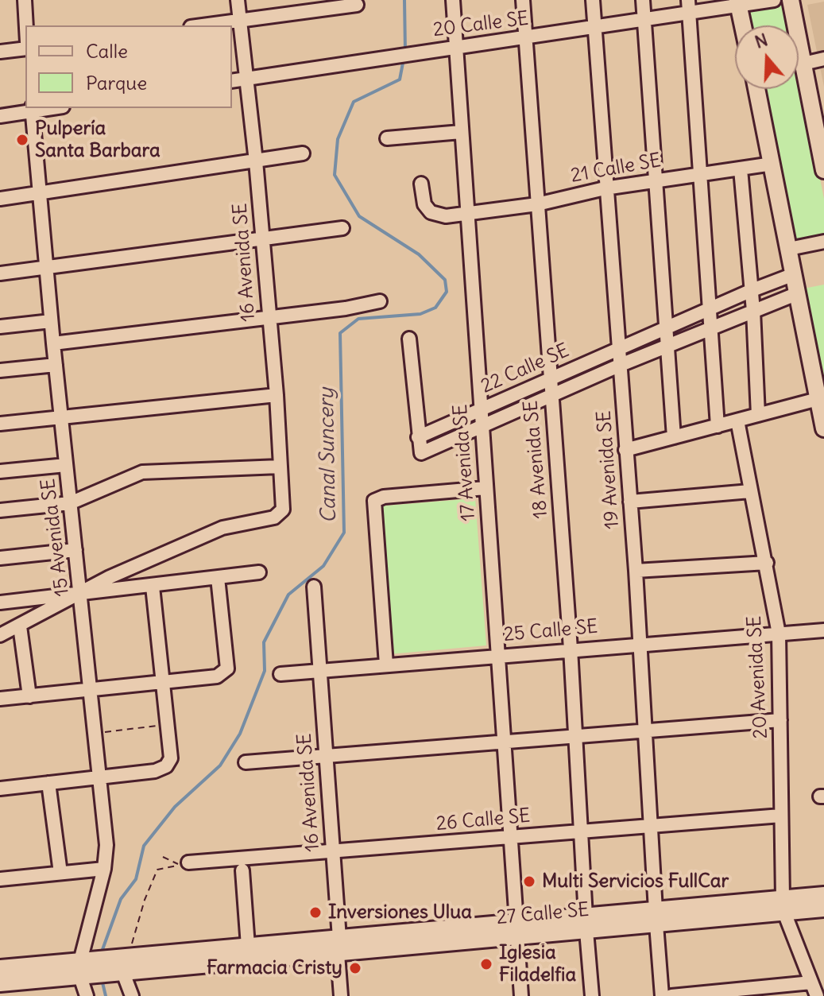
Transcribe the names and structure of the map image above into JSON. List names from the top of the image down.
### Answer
{
  "streets": {
    "main road": ["27 Calle SE"],
    "street": [
      "20 Calle SE",
      "21 Calle SE",
      "16 Avenida SE",
      "22 Calle SE",
      "18 Avenida SE",
      "17 Avenida SE",
      "19 Avenida SE",
      "15 Avenida SE",
      "25 Calle SE",
      "20 Avenida SE",
      "26 Calle SE"
    ]
  },
  "crossings": [
    ["20 Calle SE", "16 Avenida SE"],
    ["20 Calle SE", "18 Avenida SE"],
    ["20 Calle SE", "17 Avenida SE"],
    ["20 Calle SE", "19 Avenida SE"],
    ["21 Calle SE", "18 Avenida SE"],
    ["21 Calle SE", "17 Avenida SE"],
    ["21 Calle SE", "19 Avenida SE"],
    ["16 Avenida SE", "15 Avenida SE"],
    ["16 Avenida SE", "25 Calle SE"],
    ["16 Avenida SE", "26 Calle SE"],
    ["16 Avenida SE", "27 Calle SE"],
    ["22 Calle SE", "18 Avenida SE"],
    ["22 Calle SE", "17 Avenida SE"],
    ["22 Calle SE", "19 Avenida SE"],
    ["18 Avenida SE", "25 Calle SE"],
    ["18 Avenida SE", "26 Calle SE"],
    ["18 Avenida SE", "27 Calle SE"],
    ["17 Avenida SE", "25 Calle SE"],
    ["17 Avenida SE", "26 Calle SE"],
    ["17 Avenida SE", "27 Calle SE"],
    ["19 Avenida SE", "25 Calle SE"],
    ["19 Avenida SE", "26 Calle SE"],
    ["19 Avenida SE", "27 Calle SE"],
    ["15 Avenida SE", "27 Calle SE"],
    ["25 Calle SE", "20 Avenida SE"],
    ["20 Avenida SE", "26 Calle SE"],
    ["20 Avenida SE", "27 Calle SE"]
  ],
  "water": ["Canal Suncery"],
  "places": [
    "Pulpería Santa Barbara",
    "Multi Servicios FullCar",
    "Inversiones Ulua",
    "Iglesia Filadelfia",
    "Farmacia Cristy"
  ],
  "legend": ["Calle", "Parque"],
  "north": "top"
}
